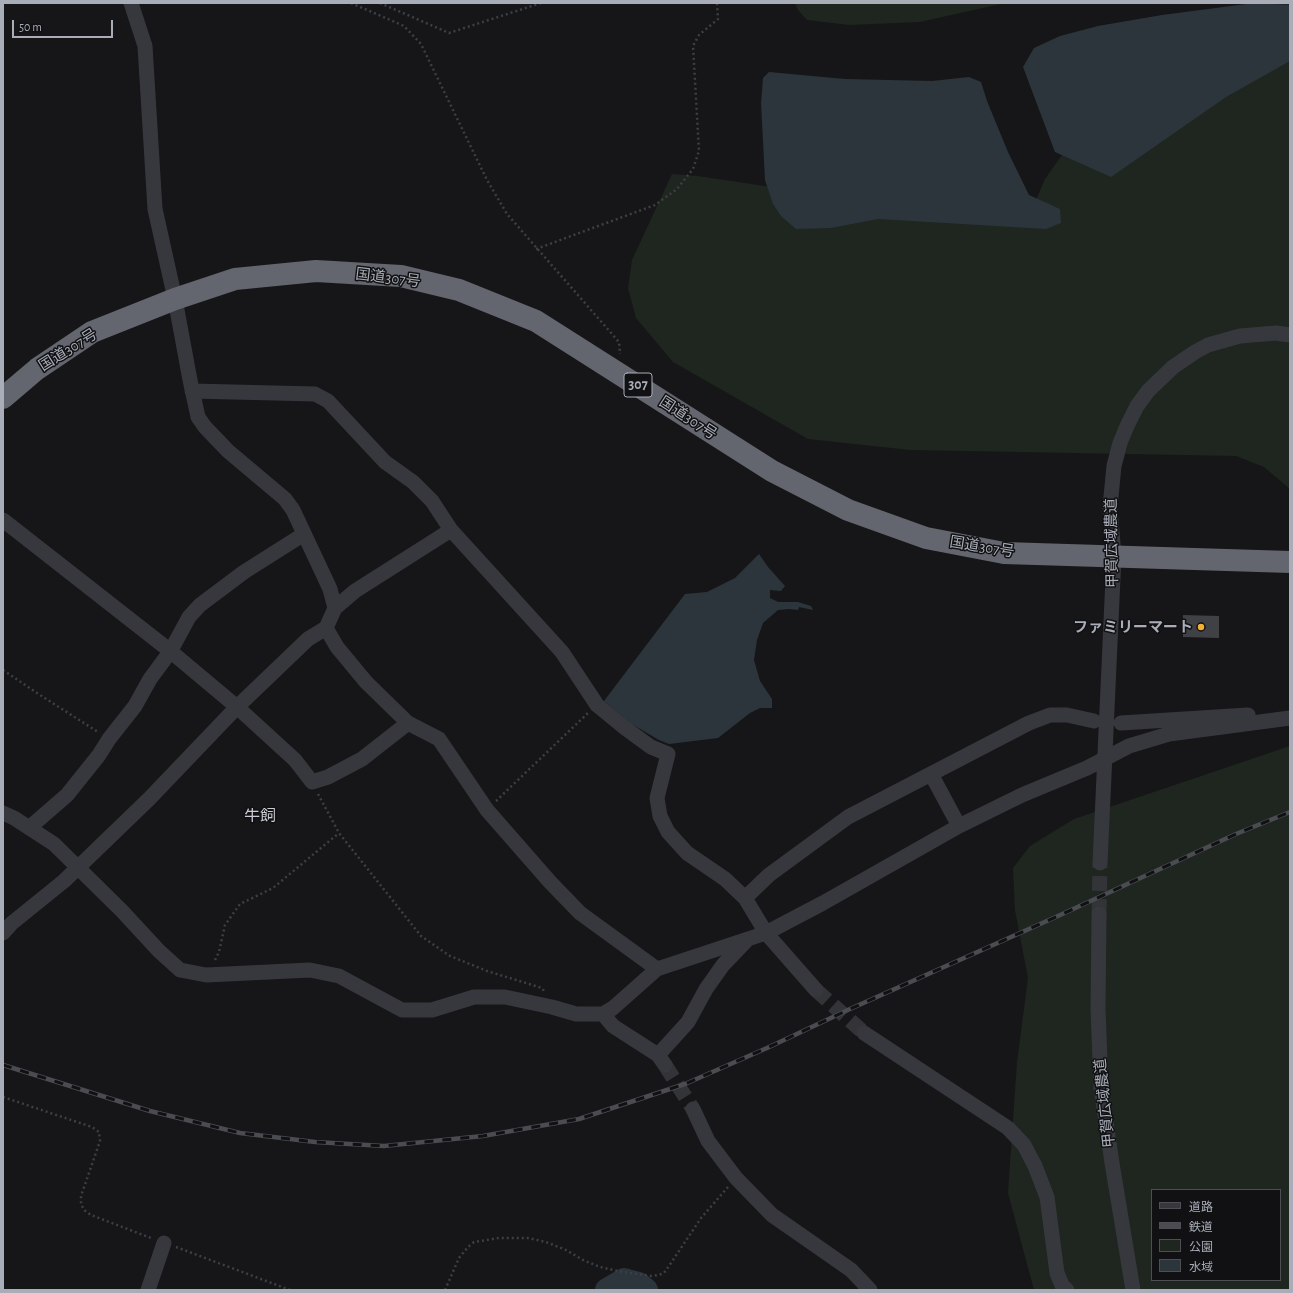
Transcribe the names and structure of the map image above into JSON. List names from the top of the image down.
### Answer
{
  "streets": {
    "highway": ["国道307号", "307"],
    "street": ["甲賀広域農道"]
  },
  "crossings": [
    ["国道307号", "甲賀広域農道"]
  ],
  "districts": ["牛飼"],
  "places": ["ファミリーマート"],
  "legend": [
    "道路",
    "鉄道",
    "公園",
    "水域"
  ],
  "scale_bar": "50 m"
}
